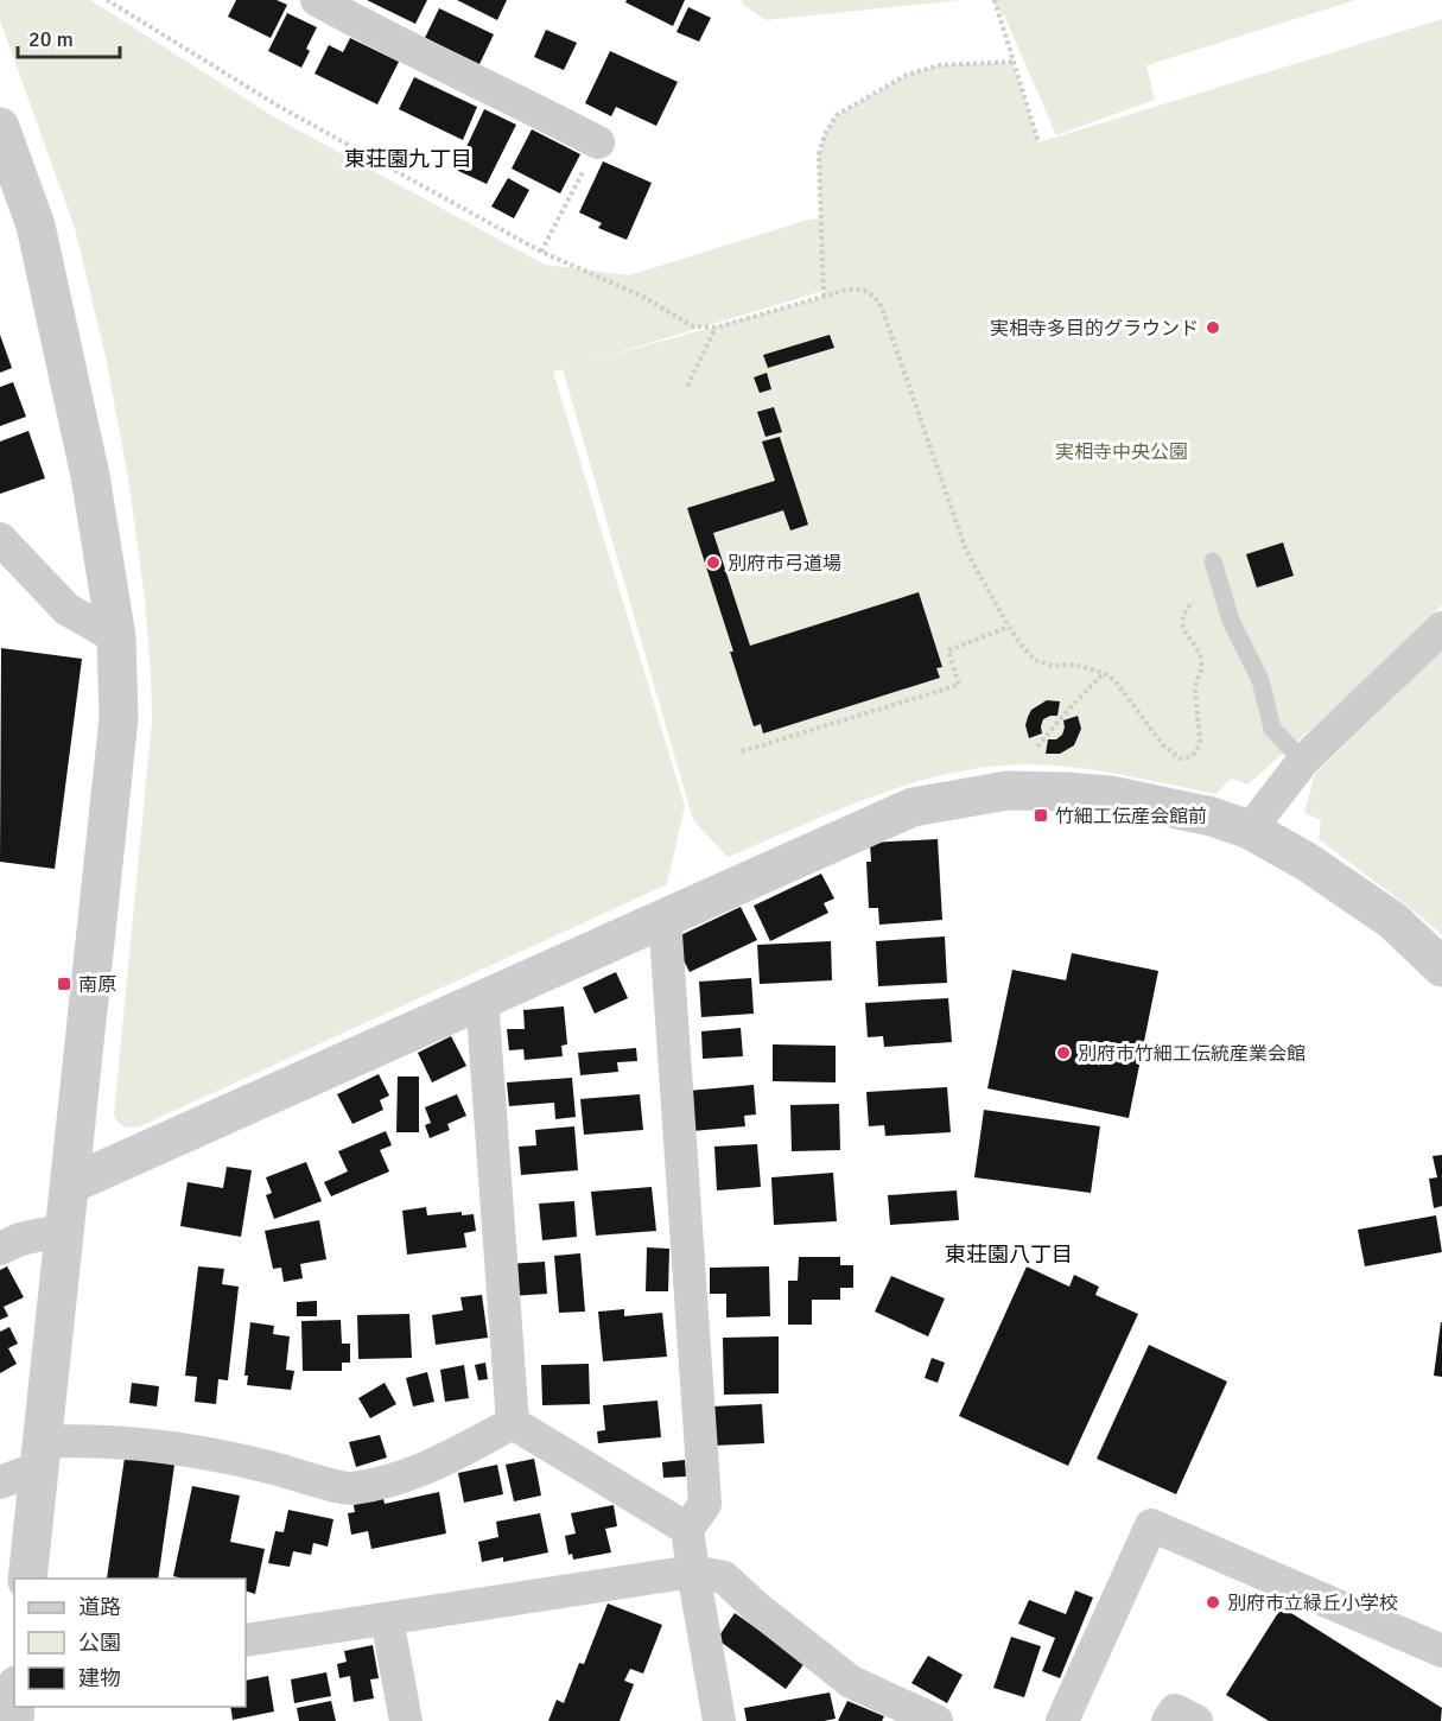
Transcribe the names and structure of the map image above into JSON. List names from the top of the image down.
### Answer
{
  "districts": ["東荘園九丁目", "東荘園八丁目"],
  "parks": ["実相寺中央公園"],
  "places": {
    "other": [
      "実相寺多目的グラウンド",
      "別府市弓道場",
      "別府市竹細工伝統産業会館",
      "別府市立緑丘小学校"
    ],
    "transit": ["竹細工伝産会館前", "南原"]
  },
  "legend": ["道路", "公園", "建物"],
  "scale_bar": "20 m"
}
